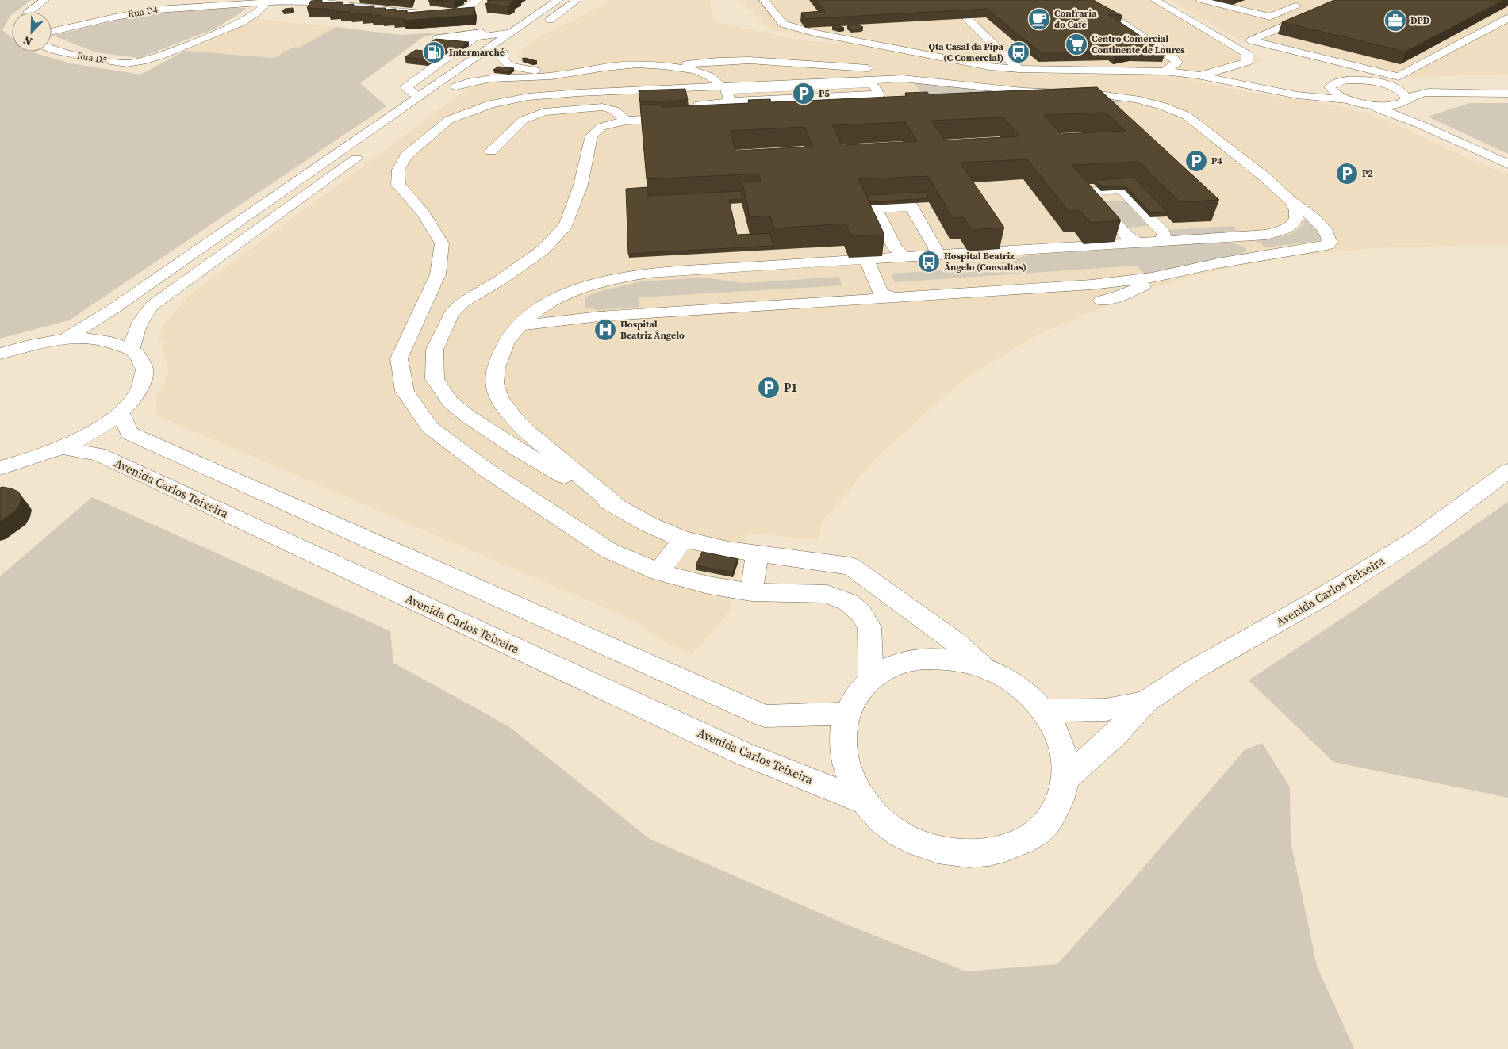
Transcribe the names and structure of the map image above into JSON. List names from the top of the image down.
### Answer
{
  "streets": {
    "main road": ["Rua D4", "Rua D5", "Avenida Carlos Teixeira"]
  },
  "crossings": [
    ["Rua D4", "Rua D5"]
  ],
  "places": {
    "cafe": ["Confraria do Café"],
    "office": ["DPD"],
    "supermarket": ["Centro Comercial Continente de Loures"],
    "fuel station": ["Intermarché"],
    "bus stop": ["Qta Casal da Pipa (C Comercial)", "Hospital Beatriz Ângelo (Consultas)"],
    "parking": [
      "P5",
      "P4",
      "P2",
      "P1"
    ],
    "hospital": ["Hospital Beatriz Ângelo"]
  },
  "north": "bottom left"
}
